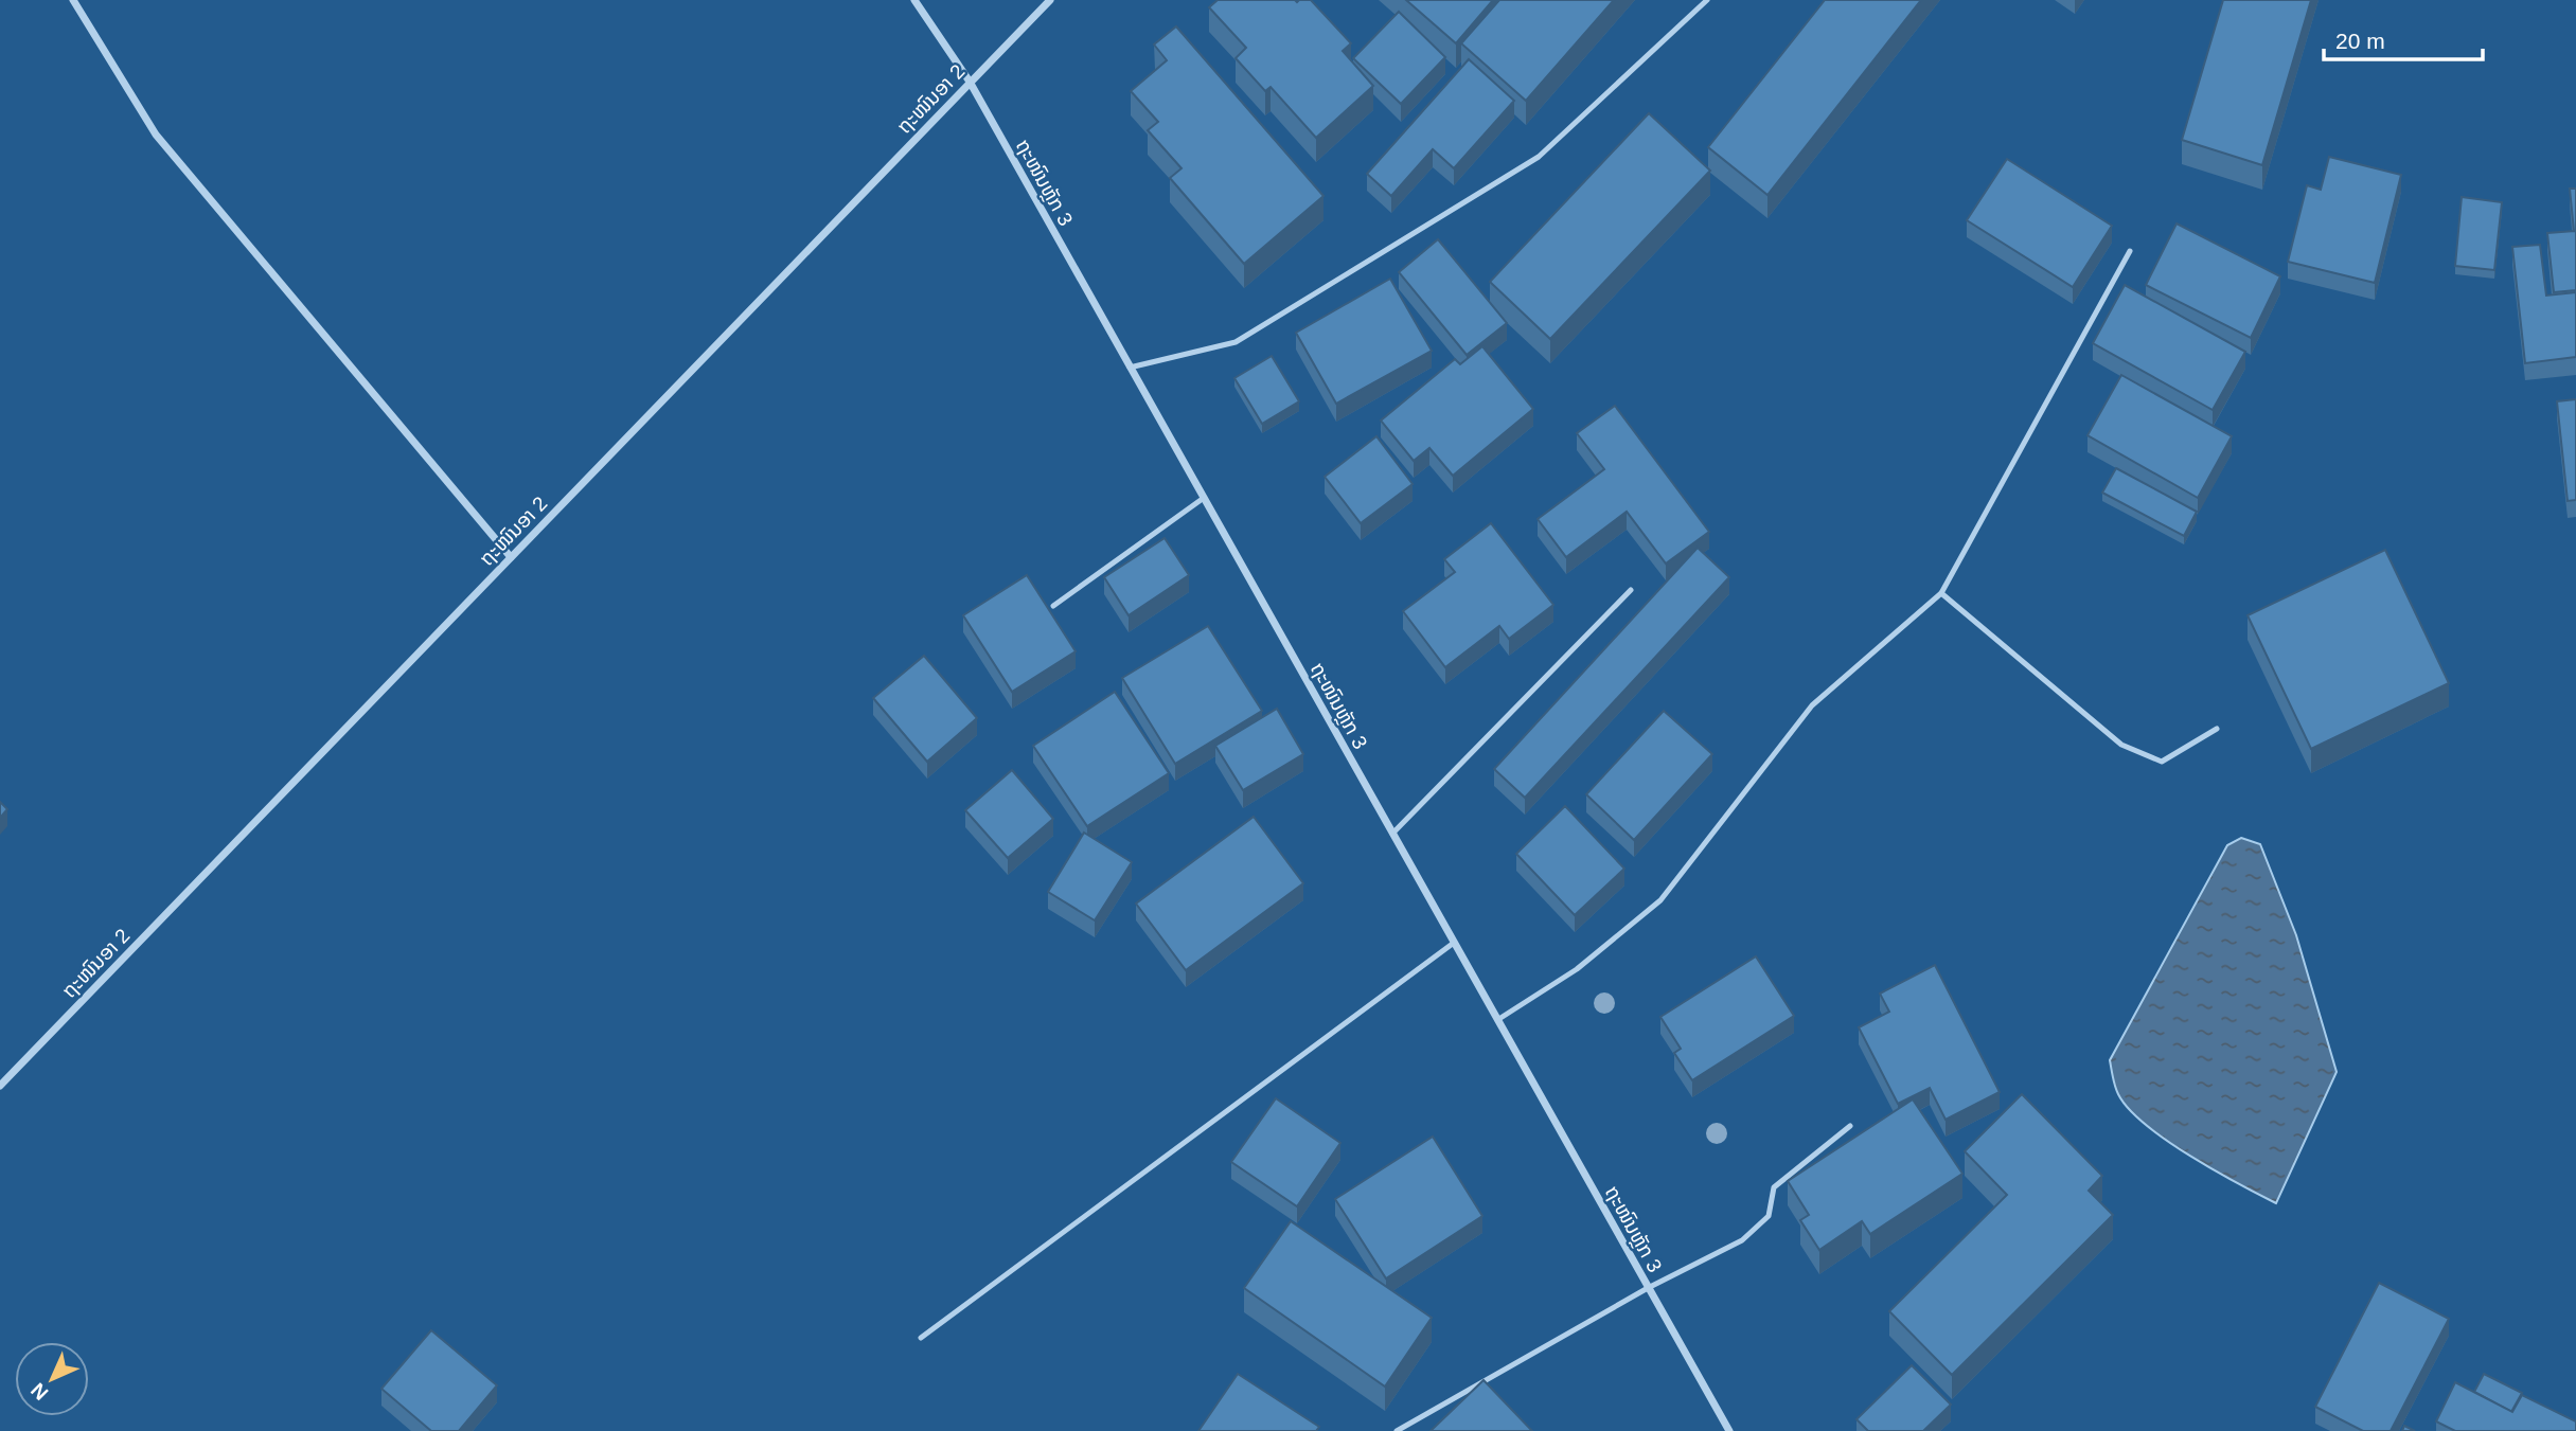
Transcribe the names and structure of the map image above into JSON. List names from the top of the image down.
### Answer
{
  "streets": {
    "street": ["ຖະໜົນອາ 2", "ຖະໜົນຫຼັກ 3"]
  },
  "crossings": [
    ["ຖະໜົນອາ 2", "ຖະໜົນຫຼັກ 3"]
  ],
  "scale_bar": "20 m",
  "north": "bottom left"
}
